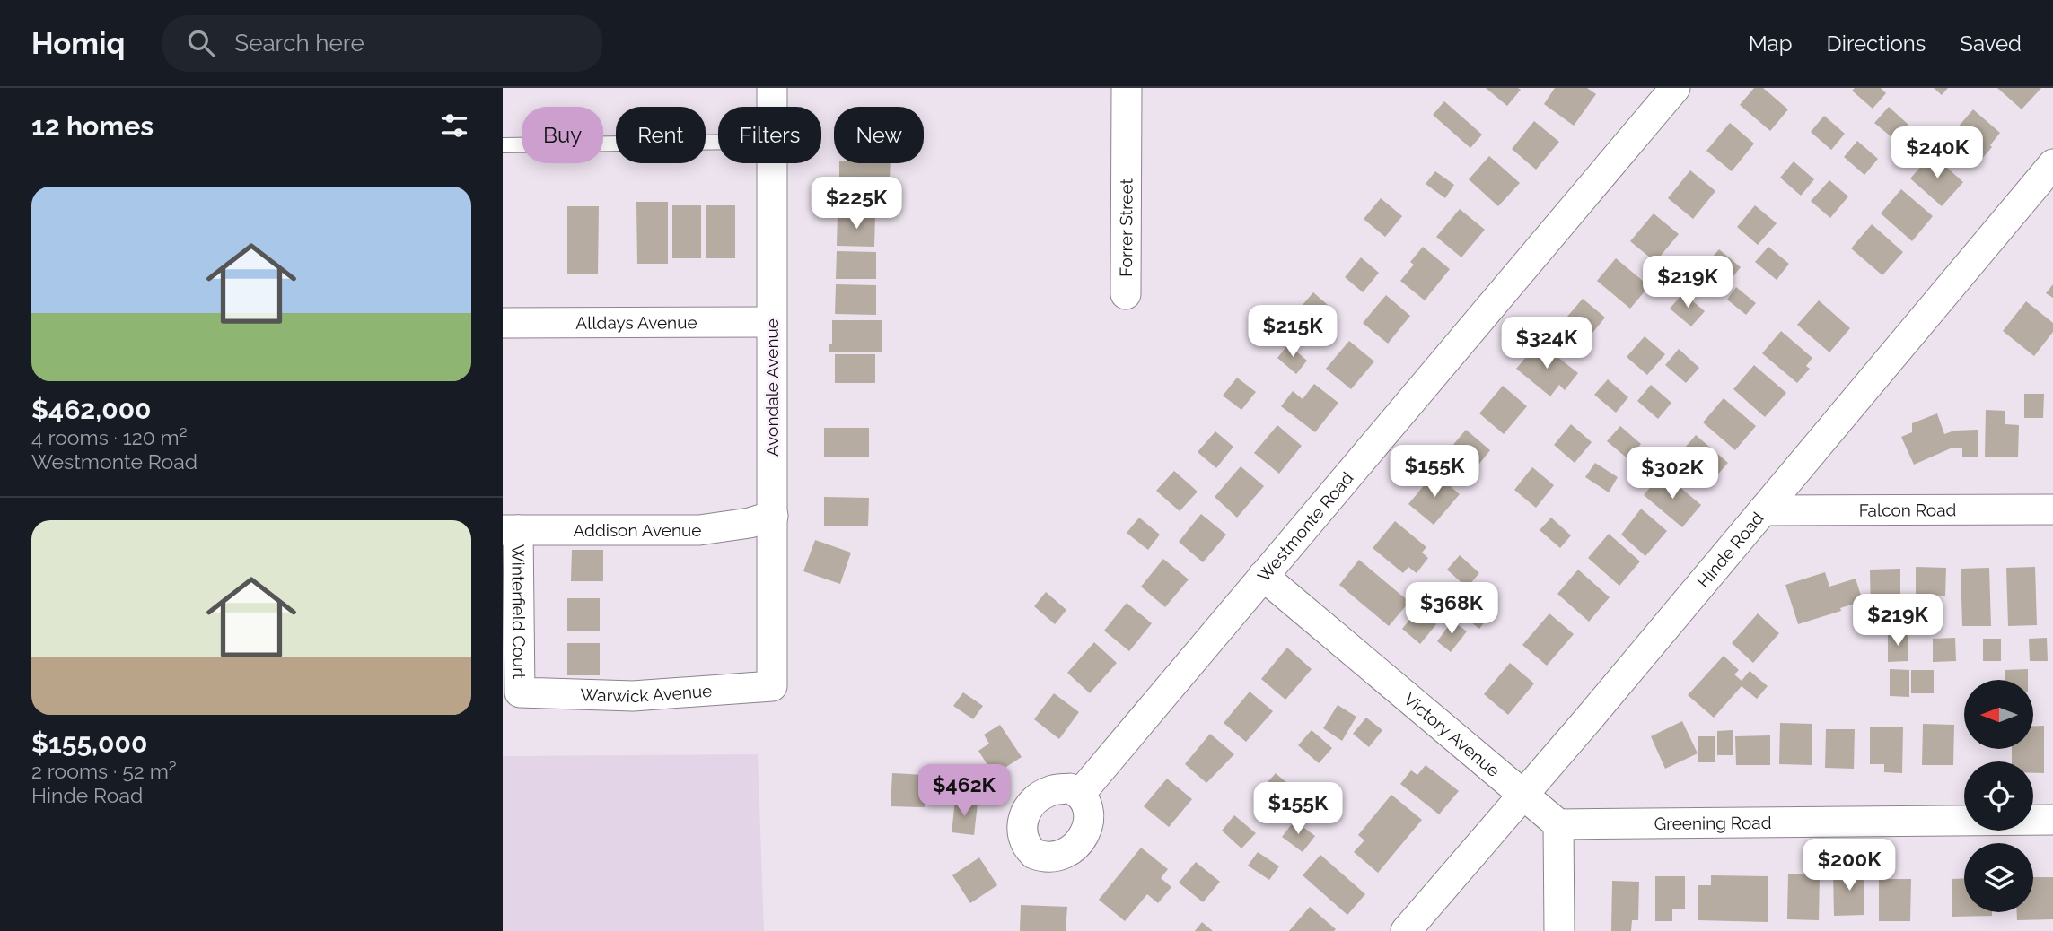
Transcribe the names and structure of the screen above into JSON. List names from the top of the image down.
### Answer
{
  "streets": {
    "street": [
      "Forrer Street",
      "Alldays Avenue",
      "Avondale Avenue",
      "Falcon Road",
      "Westmonte Road",
      "Addison Avenue",
      "Hinde Road",
      "Winterfield Court",
      "Warwick Avenue",
      "Victory Avenue",
      "Greening Road"
    ]
  },
  "crossings": [
    ["Alldays Avenue", "Avondale Avenue"],
    ["Avondale Avenue", "Addison Avenue"],
    ["Avondale Avenue", "Warwick Avenue"],
    ["Falcon Road", "Hinde Road"],
    ["Westmonte Road", "Victory Avenue"],
    ["Addison Avenue", "Winterfield Court"],
    ["Hinde Road", "Victory Avenue"],
    ["Winterfield Court", "Warwick Avenue"],
    ["Victory Avenue", "Greening Road"]
  ],
  "north": "left",
  "page": {
    "header": "Homiq",
    "search": "Search here",
    "nav": ["Map", "Directions", "Saved"],
    "heading": "12 homes",
    "chip": [
      "Buy",
      "Rent",
      "Filters",
      "New"
    ],
    "price": [
      "$240K",
      "$225K",
      "$219K",
      "$215K",
      "$324K",
      "$155K",
      "$302K",
      "$368K",
      "$219K",
      "$462K",
      "$155K",
      "$200K"
    ],
    "list": [
      {
        "name": "$462,000",
        "note": "4 rooms · 120 m² · Westmonte Road"
      },
      {
        "name": "$155,000",
        "note": "2 rooms · 52 m² · Hinde Road"
      }
    ]
  }
}
